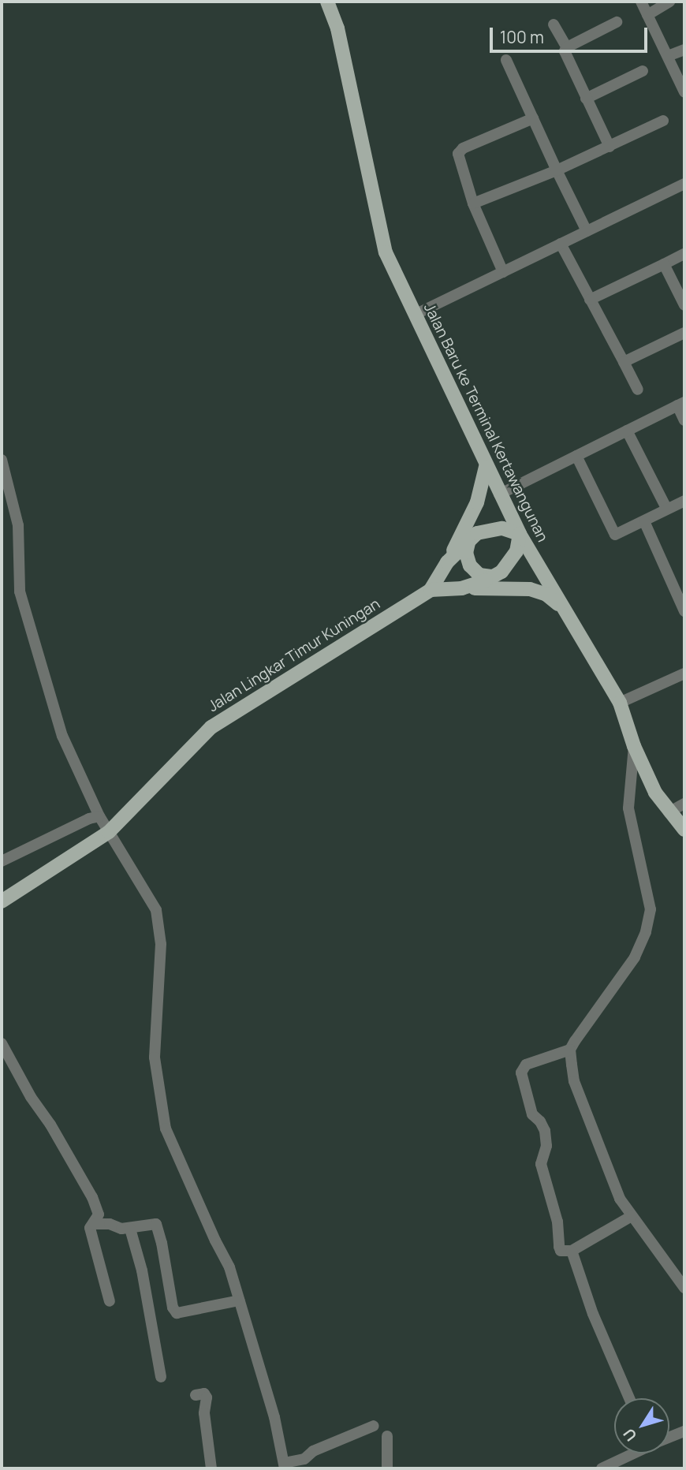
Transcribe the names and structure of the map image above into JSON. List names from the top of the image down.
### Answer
{
  "streets": {
    "main road": ["Jalan Baru ke Terminal Kertawangunan", "Jalan Lingkar Timur Kuningan"]
  },
  "crossings": [
    ["Jalan Baru ke Terminal Kertawangunan", "Jalan Lingkar Timur Kuningan"]
  ],
  "scale_bar": "100 m",
  "north": "bottom left"
}
